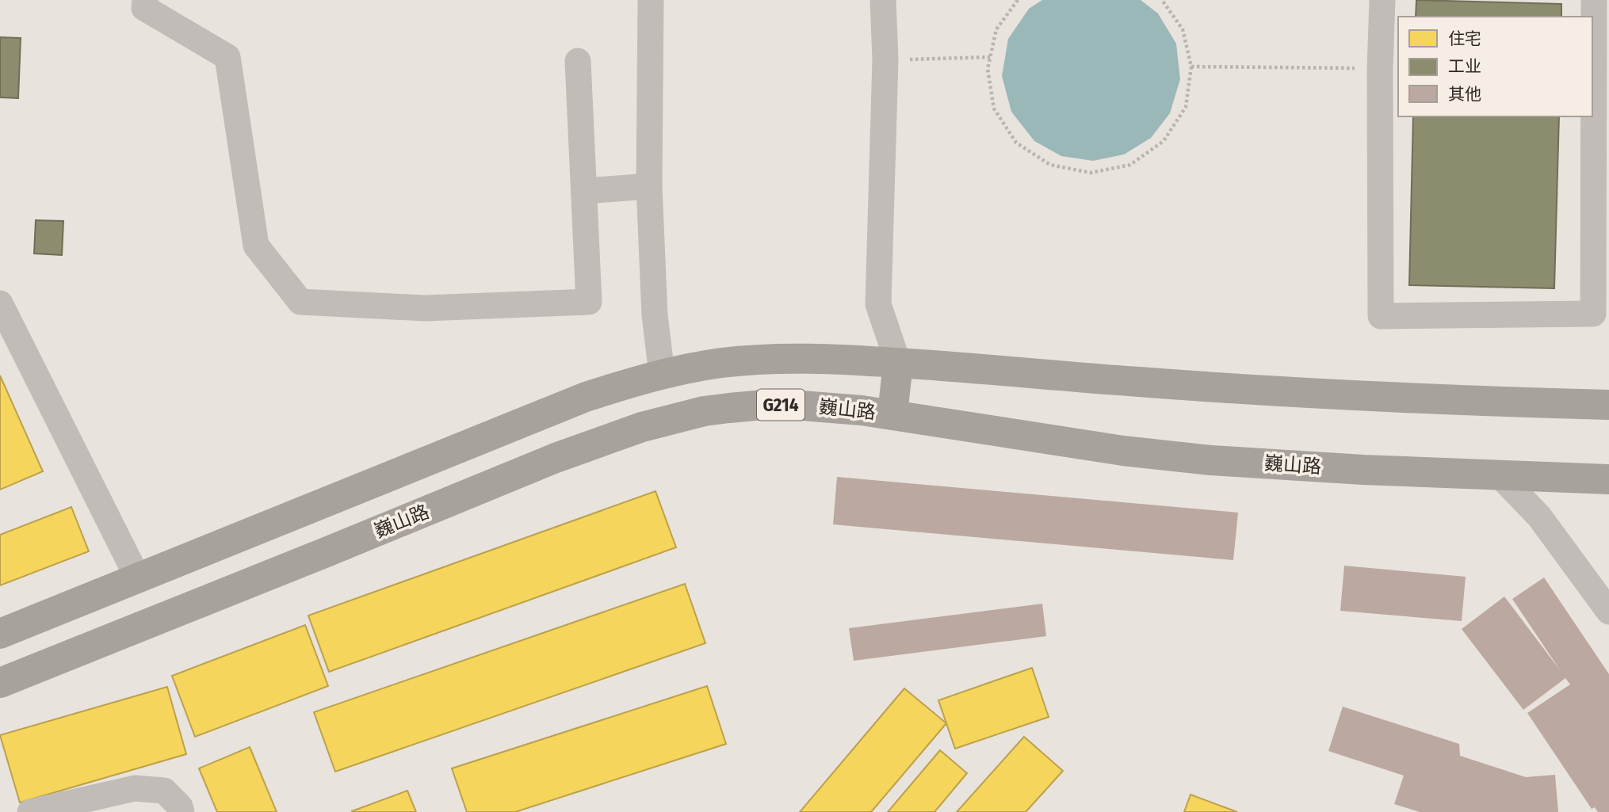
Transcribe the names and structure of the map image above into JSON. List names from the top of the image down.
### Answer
{
  "streets": {
    "highway": ["G214", "巍山路"]
  },
  "legend": ["住宅", "工业", "其他"]
}
